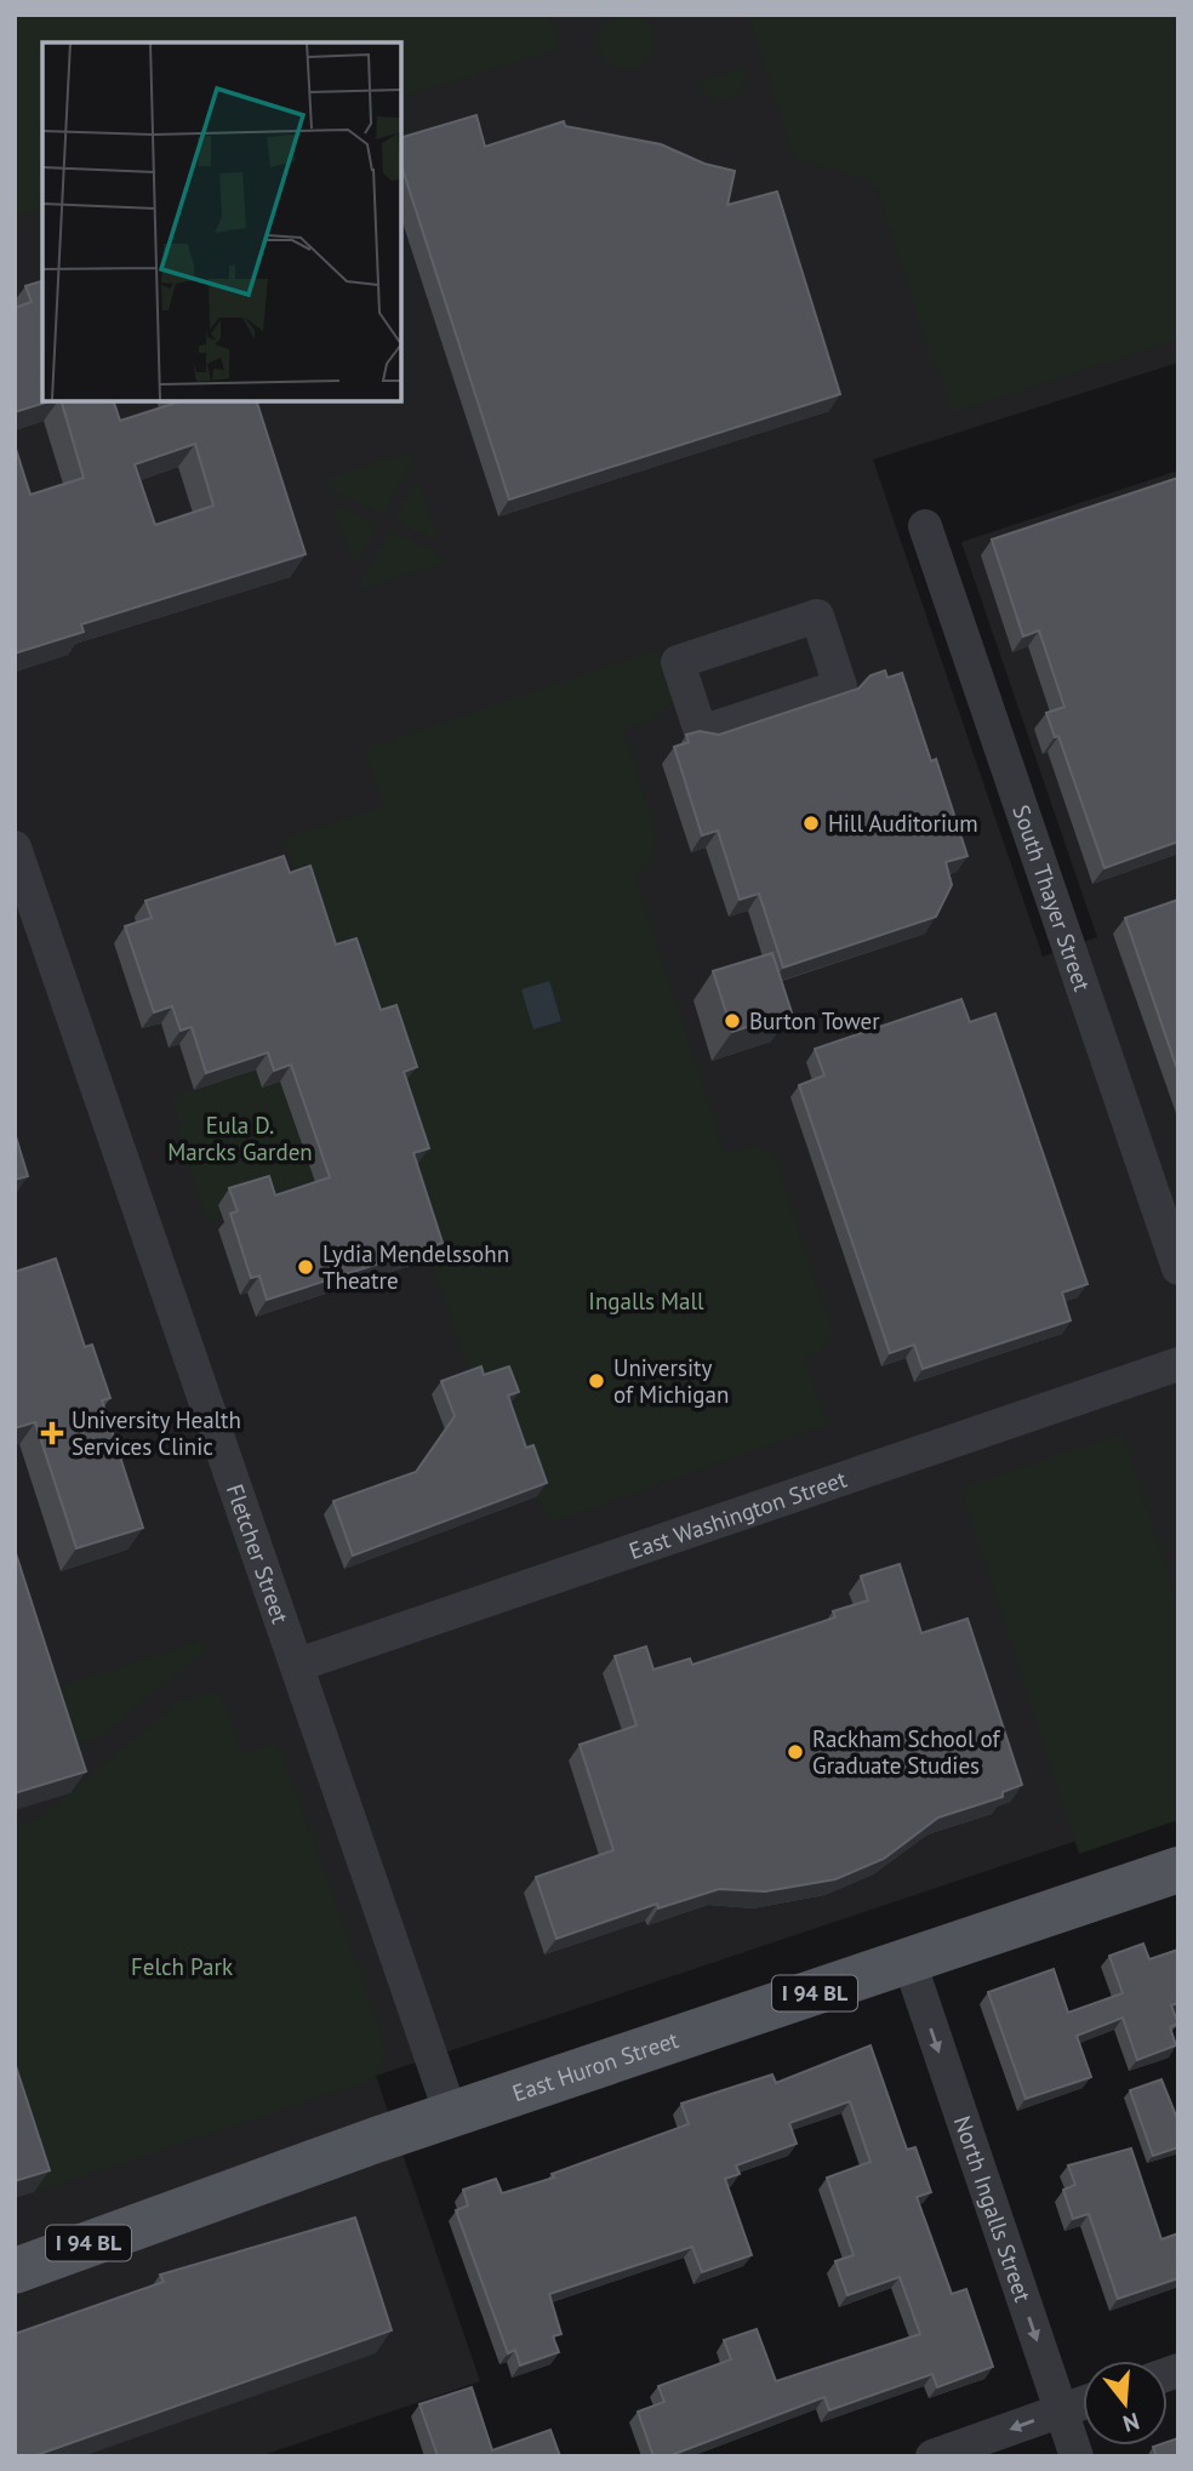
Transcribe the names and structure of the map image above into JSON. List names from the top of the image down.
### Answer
{
  "streets": {
    "main road": ["I 94 BL", "East Huron Street"],
    "street": [
      "South Thayer Street",
      "East Washington Street",
      "Fletcher Street",
      "North Ingalls Street"
    ]
  },
  "crossings": [
    ["East Washington Street", "Fletcher Street"],
    ["Fletcher Street", "East Huron Street"],
    ["East Huron Street", "North Ingalls Street"]
  ],
  "one_way": ["North Ingalls Street"],
  "parks": ["Eula D. Marcks Garden", "Ingalls Mall", "Felch Park"],
  "places": {
    "other": [
      "Hill Auditorium",
      "Burton Tower",
      "Lydia Mendelssohn Theatre",
      "University of Michigan",
      "Rackham School of Graduate Studies"
    ],
    "health": ["University Health Services Clinic"]
  },
  "north": "bottom"
}
